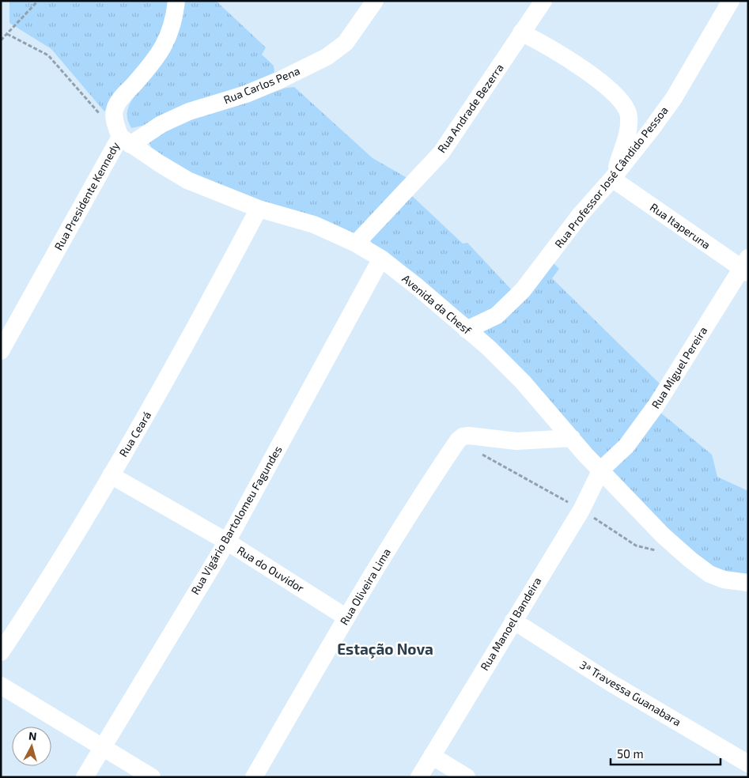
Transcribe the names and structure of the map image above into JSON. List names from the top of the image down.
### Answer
{
  "streets": {
    "street": [
      "Rua Carlos Pena",
      "Rua Andrade Bezerra",
      "Rua Professor José Cândido Pessoa",
      "Rua Presidente Kennedy",
      "Rua Itaperuna",
      "Avenida da Chesf",
      "Rua Miguel Pereira",
      "Rua Ceará",
      "Rua Vigário Bartolomeu Fagundes",
      "Rua do Ouvidor",
      "Rua Oliveira Lima",
      "Rua Manoel Bandeira",
      "3ª Travessa Guanabara"
    ]
  },
  "crossings": [
    ["Rua Carlos Pena", "Rua Presidente Kennedy"],
    ["Rua Carlos Pena", "Avenida da Chesf"],
    ["Rua Andrade Bezerra", "Avenida da Chesf"],
    ["Rua Professor José Cândido Pessoa", "Rua Itaperuna"],
    ["Rua Professor José Cândido Pessoa", "Avenida da Chesf"],
    ["Rua Presidente Kennedy", "Avenida da Chesf"],
    ["Rua Itaperuna", "Rua Miguel Pereira"],
    ["Avenida da Chesf", "Rua Miguel Pereira"],
    ["Avenida da Chesf", "Rua Ceará"],
    ["Avenida da Chesf", "Rua Vigário Bartolomeu Fagundes"],
    ["Avenida da Chesf", "Rua Oliveira Lima"],
    ["Avenida da Chesf", "Rua Manoel Bandeira"],
    ["Rua Miguel Pereira", "Rua Manoel Bandeira"],
    ["Rua Ceará", "Rua do Ouvidor"],
    ["Rua Vigário Bartolomeu Fagundes", "Rua do Ouvidor"],
    ["Rua do Ouvidor", "Rua Oliveira Lima"],
    ["Rua Manoel Bandeira", "3ª Travessa Guanabara"]
  ],
  "districts": ["Estação Nova"],
  "scale_bar": "50 m",
  "north": "top"
}
